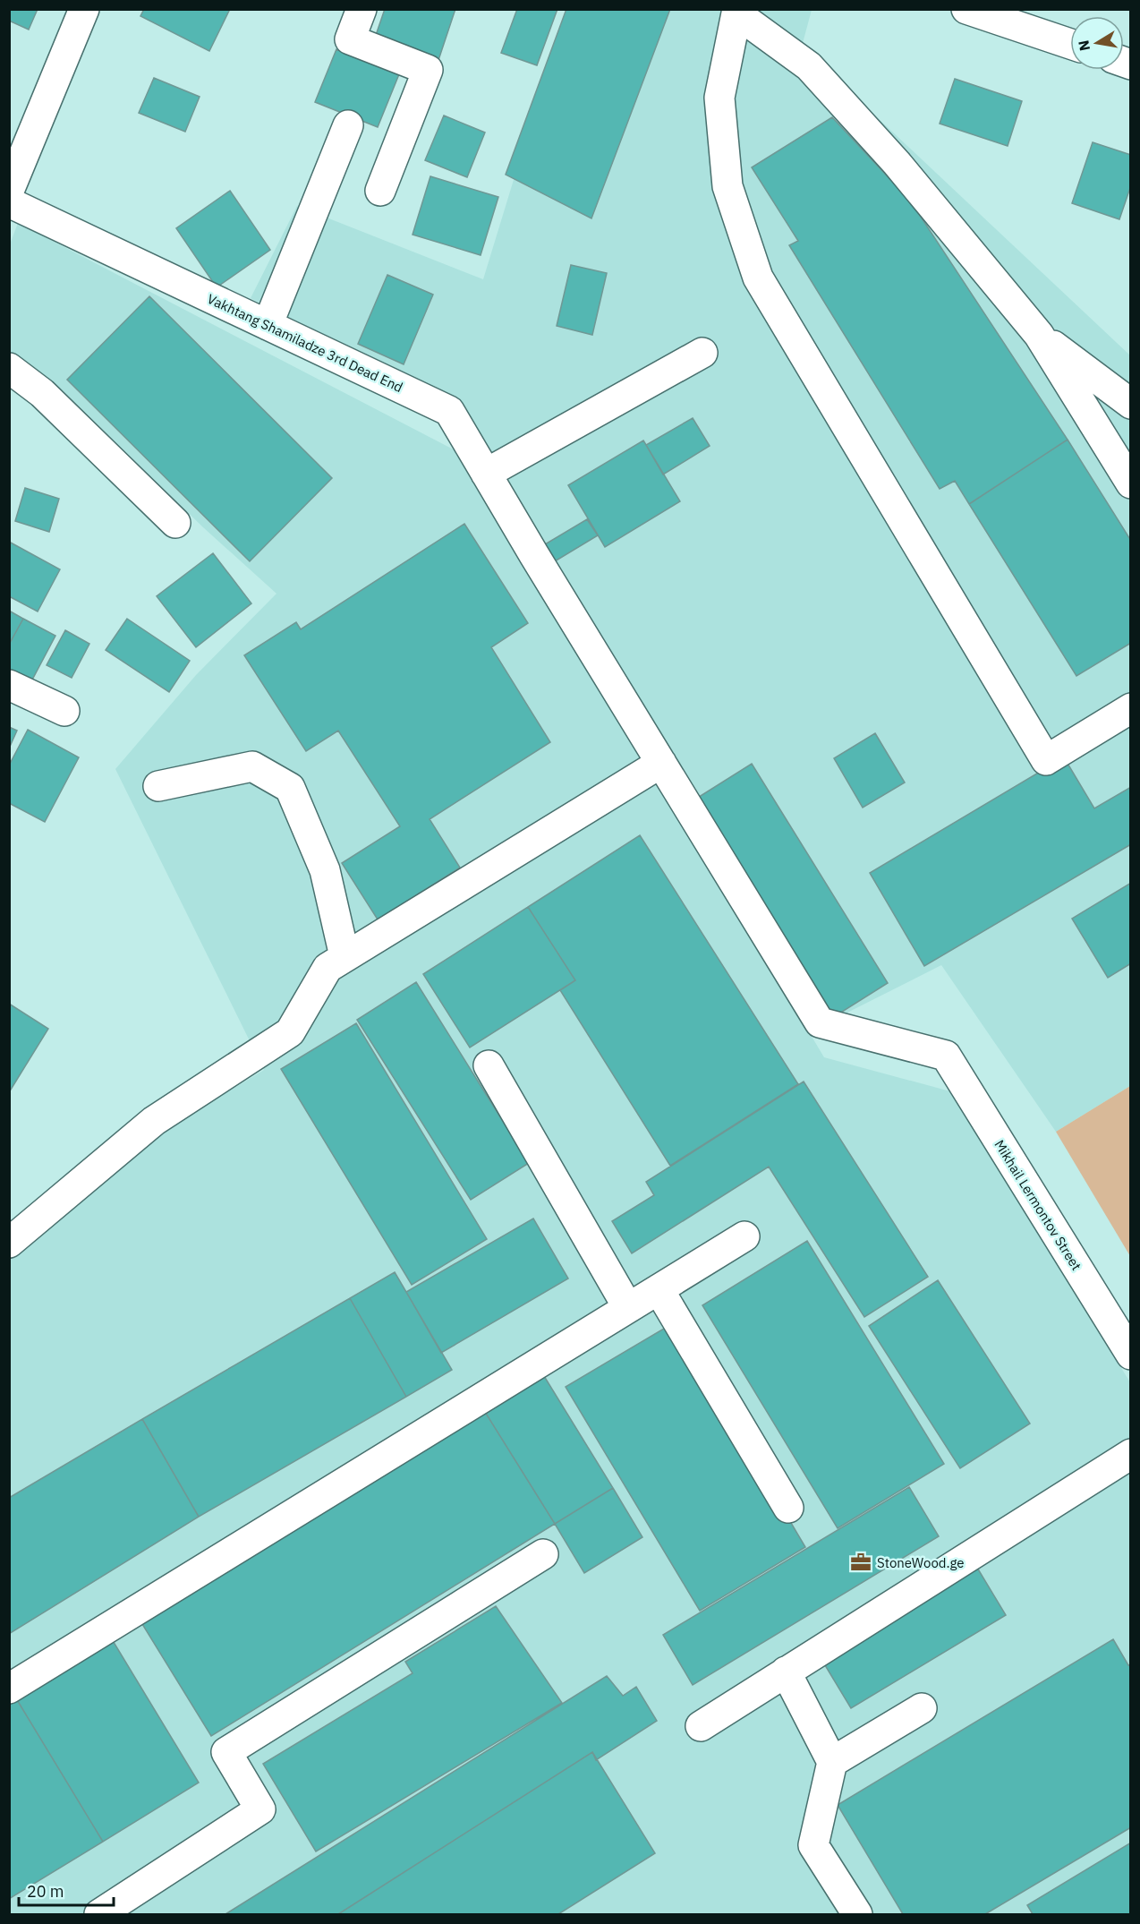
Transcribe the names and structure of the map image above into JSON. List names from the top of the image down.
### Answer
{
  "streets": {
    "street": ["Vakhtang Shamiladze 3rd Dead End", "Mikhail Lermontov Street"]
  },
  "crossings": [
    ["Vakhtang Shamiladze 3rd Dead End", "Mikhail Lermontov Street"]
  ],
  "places": {
    "office": ["StoneWood.ge"]
  },
  "scale_bar": "20 m",
  "north": "left"
}
